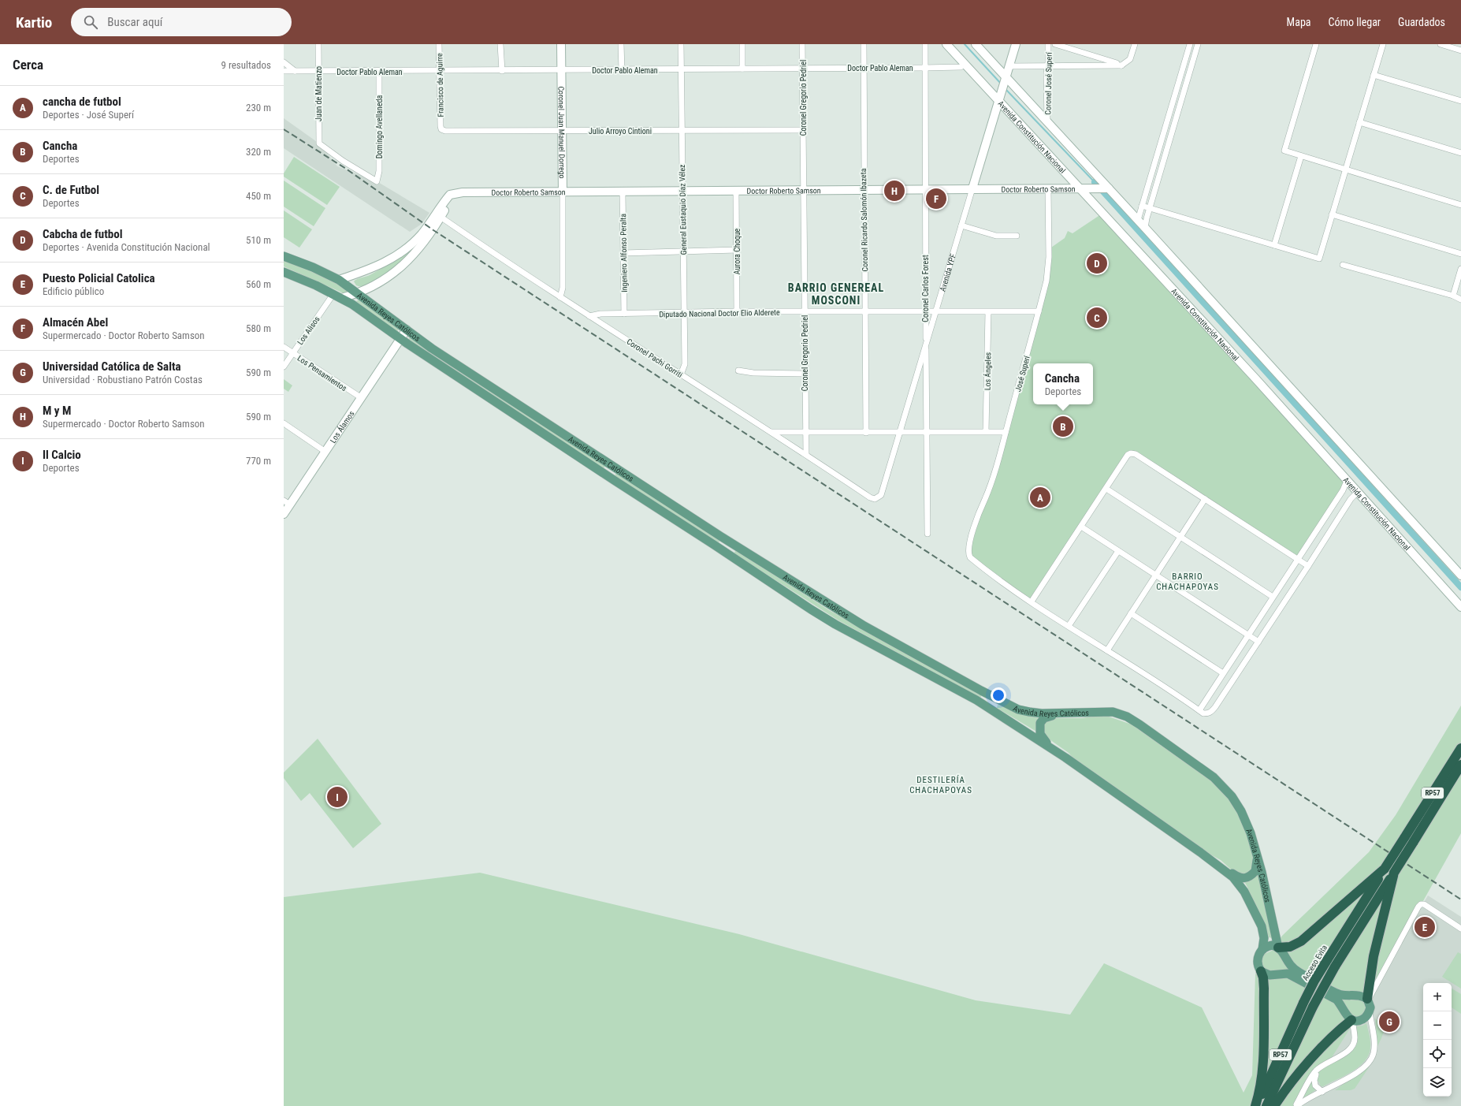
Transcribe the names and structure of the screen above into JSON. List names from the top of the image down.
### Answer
{
  "streets": {
    "highway": ["RP57", "Acceso Evita"],
    "main road": [
      "Coronel Juan Manuel Dorrego",
      "Avenida Constitución Nacional",
      "Doctor Roberto Samson",
      "Avenida YPF",
      "Avenida Reyes Católicos",
      "Los Álamos"
    ],
    "street": [
      "Doctor Pablo Aleman",
      "Coronel José Superí",
      "Francisco de Aguirre",
      "Juan de Matienzo",
      "Coronel Gregorio Pedriel",
      "Domingo Avellaneda",
      "Julio Arroyo Cintioni",
      "General Eustaquio Díaz Vélez",
      "Coronel Ricardo Salomón Ibazeta",
      "Aurora Choque",
      "Ingeniero Alfonso Peralta",
      "Coronel Carlos Forest",
      "Diputado Nacional Doctor Elio Alderete",
      "Los Alisos",
      "Coronel Pachi Gorriti",
      "Los Ángeles",
      "Los Pensamientos",
      "José Superí"
    ]
  },
  "crossings": [
    ["Doctor Pablo Aleman", "Francisco de Aguirre"],
    ["Doctor Pablo Aleman", "Juan de Matienzo"],
    ["Doctor Pablo Aleman", "Coronel Gregorio Pedriel"],
    ["Doctor Pablo Aleman", "Domingo Avellaneda"],
    ["Doctor Pablo Aleman", "Coronel Juan Manuel Dorrego"],
    ["Doctor Pablo Aleman", "Avenida Constitución Nacional"],
    ["Doctor Pablo Aleman", "General Eustaquio Díaz Vélez"],
    ["Doctor Pablo Aleman", "Coronel Ricardo Salomón Ibazeta"],
    ["Doctor Pablo Aleman", "Coronel Carlos Forest"],
    ["Francisco de Aguirre", "Julio Arroyo Cintioni"],
    ["Juan de Matienzo", "Domingo Avellaneda"],
    ["Coronel Gregorio Pedriel", "Julio Arroyo Cintioni"],
    ["Coronel Gregorio Pedriel", "Doctor Roberto Samson"],
    ["Coronel Gregorio Pedriel", "Diputado Nacional Doctor Elio Alderete"],
    ["Coronel Gregorio Pedriel", "Coronel Pachi Gorriti"],
    ["Julio Arroyo Cintioni", "Coronel Juan Manuel Dorrego"],
    ["Julio Arroyo Cintioni", "General Eustaquio Díaz Vélez"],
    ["Coronel Juan Manuel Dorrego", "Doctor Roberto Samson"],
    ["Coronel Juan Manuel Dorrego", "Coronel Pachi Gorriti"],
    ["Avenida Constitución Nacional", "Doctor Roberto Samson"],
    ["Avenida Constitución Nacional", "Avenida YPF"],
    ["Doctor Roberto Samson", "General Eustaquio Díaz Vélez"],
    ["Doctor Roberto Samson", "Coronel Ricardo Salomón Ibazeta"],
    ["Doctor Roberto Samson", "Aurora Choque"],
    ["Doctor Roberto Samson", "Ingeniero Alfonso Peralta"],
    ["Doctor Roberto Samson", "Avenida YPF"],
    ["Doctor Roberto Samson", "Coronel Carlos Forest"],
    ["Doctor Roberto Samson", "Avenida Reyes Católicos"],
    ["Doctor Roberto Samson", "Los Alisos"],
    ["Doctor Roberto Samson", "Coronel Pachi Gorriti"],
    ["Doctor Roberto Samson", "José Superí"],
    ["General Eustaquio Díaz Vélez", "Diputado Nacional Doctor Elio Alderete"],
    ["General Eustaquio Díaz Vélez", "Coronel Pachi Gorriti"],
    ["Coronel Ricardo Salomón Ibazeta", "Diputado Nacional Doctor Elio Alderete"],
    ["Aurora Choque", "Diputado Nacional Doctor Elio Alderete"],
    ["Ingeniero Alfonso Peralta", "Diputado Nacional Doctor Elio Alderete"],
    ["Avenida YPF", "Coronel Carlos Forest"],
    ["Avenida YPF", "Diputado Nacional Doctor Elio Alderete"],
    ["Avenida YPF", "Coronel Pachi Gorriti"],
    ["Coronel Carlos Forest", "Diputado Nacional Doctor Elio Alderete"],
    ["Diputado Nacional Doctor Elio Alderete", "Coronel Pachi Gorriti"],
    ["Diputado Nacional Doctor Elio Alderete", "Los Ángeles"],
    ["Diputado Nacional Doctor Elio Alderete", "José Superí"],
    ["Avenida Reyes Católicos", "Los Alisos"],
    ["Avenida Reyes Católicos", "Los Álamos"],
    ["Los Alisos", "Los Pensamientos"],
    ["Los Pensamientos", "Los Álamos"]
  ],
  "districts": ["BARRIO GENEREAL MOSCONI", "BARRIO CHACHAPOYAS", "DESTILERÍA CHACHAPOYAS"],
  "page": {
    "header": "Kartio",
    "search": "Buscar aquí",
    "nav": ["Mapa", "Cómo llegar", "Guardados"],
    "heading": ["Cerca", "9 resultados"],
    "list": [
      {
        "mark": "A",
        "name": "cancha de futbol",
        "note": "Deportes · José Superí",
        "value": "230 m"
      },
      {
        "mark": "B",
        "name": "Cancha",
        "note": "Deportes",
        "value": "320 m"
      },
      {
        "mark": "C",
        "name": "C. de Futbol",
        "note": "Deportes",
        "value": "450 m"
      },
      {
        "mark": "D",
        "name": "Cabcha de futbol",
        "note": "Deportes · Avenida Constitución Nacional",
        "value": "510 m"
      },
      {
        "mark": "E",
        "name": "Puesto Policial Catolica",
        "note": "Edificio público",
        "value": "560 m"
      },
      {
        "mark": "F",
        "name": "Almacén Abel",
        "note": "Supermercado · Doctor Roberto Samson",
        "value": "580 m"
      },
      {
        "mark": "G",
        "name": "Universidad Católica de Salta",
        "note": "Universidad · Robustiano Patrón Costas",
        "value": "590 m"
      },
      {
        "mark": "H",
        "name": "M y M",
        "note": "Supermercado · Doctor Roberto Samson",
        "value": "590 m"
      },
      {
        "mark": "I",
        "name": "Il Calcio",
        "note": "Deportes",
        "value": "770 m"
      }
    ],
    "pins": [
      "H",
      "F",
      "D",
      "C",
      "B",
      "A",
      "I",
      "E",
      "G"
    ],
    "popup": ["Cancha", "Deportes"],
    "map_buttons": ["+", "−"]
  }
}
